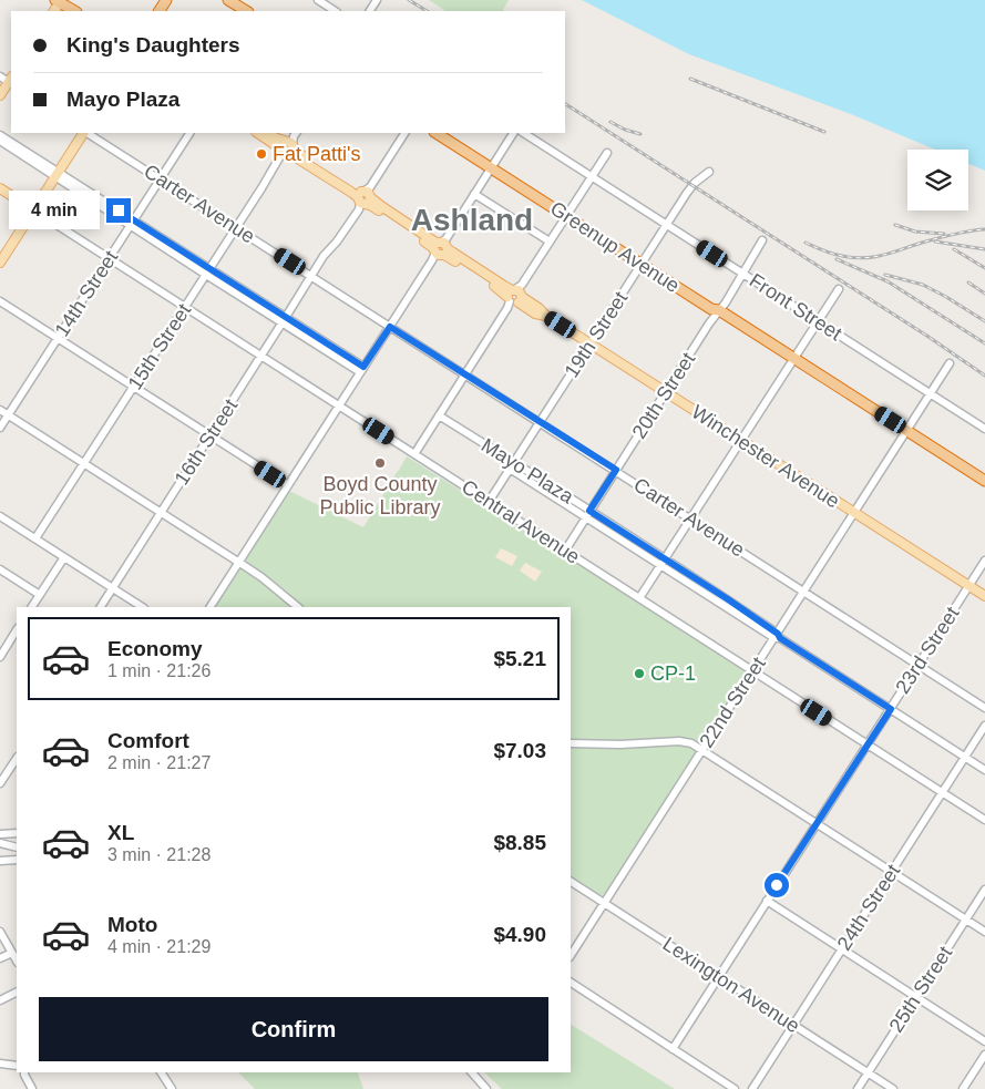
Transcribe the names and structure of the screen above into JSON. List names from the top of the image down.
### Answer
{
  "streets": {
    "highway": ["Greenup Avenue"],
    "main road": ["Winchester Avenue", "Central Avenue"],
    "street": [
      "Carter Avenue",
      "14th Street",
      "Front Street",
      "19th Street",
      "15th Street",
      "20th Street",
      "16th Street",
      "Mayo Plaza",
      "23rd Street",
      "22nd Street",
      "24th Street",
      "Lexington Avenue",
      "25th Street"
    ]
  },
  "crossings": [
    ["Carter Avenue", "14th Street"],
    ["Carter Avenue", "19th Street"],
    ["Carter Avenue", "15th Street"],
    ["Carter Avenue", "20th Street"],
    ["Carter Avenue", "16th Street"],
    ["Carter Avenue", "23rd Street"],
    ["Carter Avenue", "22nd Street"],
    ["Greenup Avenue", "19th Street"],
    ["Greenup Avenue", "20th Street"],
    ["Greenup Avenue", "22nd Street"],
    ["14th Street", "Central Avenue"],
    ["Front Street", "19th Street"],
    ["Front Street", "20th Street"],
    ["Front Street", "22nd Street"],
    ["19th Street", "Winchester Avenue"],
    ["19th Street", "Mayo Plaza"],
    ["19th Street", "Central Avenue"],
    ["15th Street", "Winchester Avenue"],
    ["15th Street", "Central Avenue"],
    ["20th Street", "Winchester Avenue"],
    ["20th Street", "Mayo Plaza"],
    ["20th Street", "Central Avenue"],
    ["16th Street", "Winchester Avenue"],
    ["16th Street", "Central Avenue"],
    ["Winchester Avenue", "23rd Street"],
    ["Winchester Avenue", "22nd Street"],
    ["Mayo Plaza", "23rd Street"],
    ["Mayo Plaza", "22nd Street"],
    ["Mayo Plaza", "24th Street"],
    ["Central Avenue", "23rd Street"],
    ["Central Avenue", "22nd Street"],
    ["Central Avenue", "24th Street"],
    ["23rd Street", "Lexington Avenue"],
    ["22nd Street", "Lexington Avenue"],
    ["24th Street", "Lexington Avenue"],
    ["Lexington Avenue", "25th Street"]
  ],
  "districts": ["Ashland"],
  "places": ["Fat Patti's", "Boyd County Public Library", "CP-1"],
  "page": {
    "banner": ["King's Daughters", "Mayo Plaza"],
    "bubble": "4 min",
    "list": [
      {
        "name": "Economy",
        "note": "1 min · 21:26",
        "value": "$5.21"
      },
      {
        "name": "Comfort",
        "note": "2 min · 21:27",
        "value": "$7.03"
      },
      {
        "name": "XL",
        "note": "3 min · 21:28",
        "value": "$8.85"
      },
      {
        "name": "Moto",
        "note": "4 min · 21:29",
        "value": "$4.90"
      }
    ],
    "buttons": "Confirm"
  }
}
